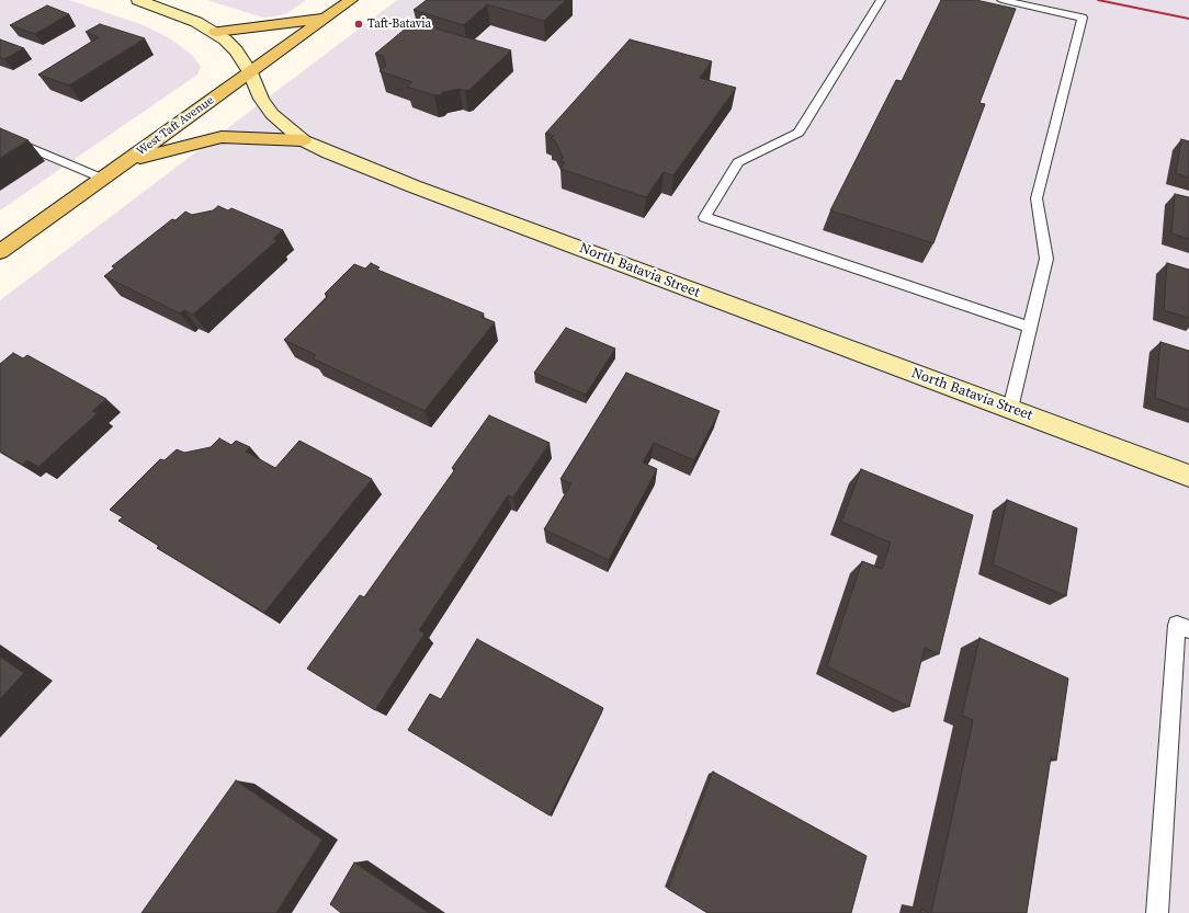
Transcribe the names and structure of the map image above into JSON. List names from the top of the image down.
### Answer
{
  "streets": {
    "main road": ["West Taft Avenue"],
    "street": ["North Batavia Street"]
  },
  "crossings": [
    ["West Taft Avenue", "North Batavia Street"]
  ],
  "places": ["Taft-Batavia"]
}
